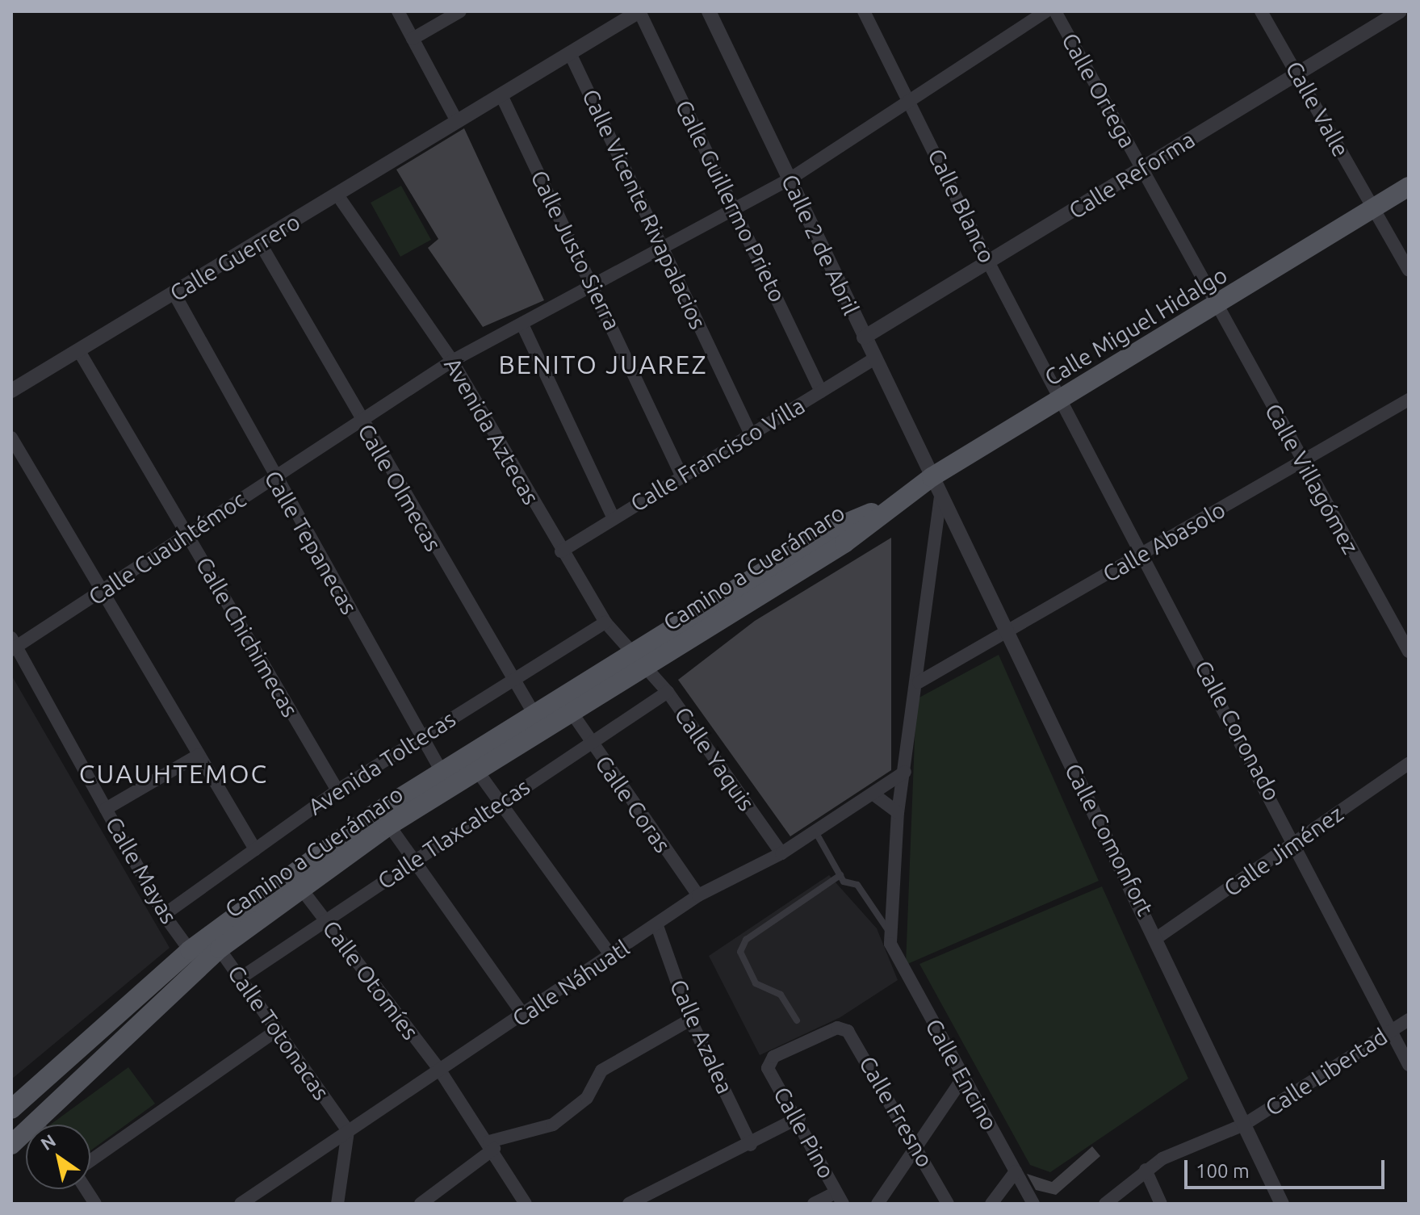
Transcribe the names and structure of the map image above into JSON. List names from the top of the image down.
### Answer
{
  "streets": {
    "main road": ["Calle Miguel Hidalgo", "Camino a Cuerámaro"],
    "street": [
      "Calle Ortega",
      "Calle Valle",
      "Calle Reforma",
      "Calle Guillermo Prieto",
      "Calle Blanco",
      "Calle Vicente Rivapalacios",
      "Calle 2 de Abril",
      "Calle Justo Sierra",
      "Calle Guerrero",
      "Avenida Aztecas",
      "Calle Francisco Villa",
      "Calle Villagómez",
      "Calle Olmecas",
      "Calle Abasolo",
      "Calle Tepanecas",
      "Calle Cuauhtémoc",
      "Calle Chichimecas",
      "Calle Coronado",
      "Calle Yaquis",
      "Avenida Toltecas",
      "Calle Coras",
      "Calle Tlaxcaltecas",
      "Calle Comonfort",
      "Calle Jiménez",
      "Calle Mayas",
      "Calle Otomíes",
      "Calle Náhuatl",
      "Calle Totonacas",
      "Calle Azalea",
      "Calle Libertad",
      "Calle Encino",
      "Calle Fresno",
      "Calle Pino"
    ]
  },
  "crossings": [
    ["Calle Ortega", "Calle Reforma"],
    ["Calle Ortega", "Calle Miguel Hidalgo"],
    ["Calle Ortega", "Calle Villagómez"],
    ["Calle Valle", "Calle Reforma"],
    ["Calle Valle", "Calle Miguel Hidalgo"],
    ["Calle Reforma", "Calle Blanco"],
    ["Calle Reforma", "Calle 2 de Abril"],
    ["Calle Guillermo Prieto", "Calle Guerrero"],
    ["Calle Guillermo Prieto", "Calle Francisco Villa"],
    ["Calle Guillermo Prieto", "Calle Cuauhtémoc"],
    ["Calle Blanco", "Calle Miguel Hidalgo"],
    ["Calle Blanco", "Calle Cuauhtémoc"],
    ["Calle Blanco", "Calle Coronado"],
    ["Calle Vicente Rivapalacios", "Calle Guerrero"],
    ["Calle Vicente Rivapalacios", "Calle Francisco Villa"],
    ["Calle Vicente Rivapalacios", "Calle Cuauhtémoc"],
    ["Calle 2 de Abril", "Calle Miguel Hidalgo"],
    ["Calle 2 de Abril", "Calle Francisco Villa"],
    ["Calle 2 de Abril", "Calle Cuauhtémoc"],
    ["Calle 2 de Abril", "Calle Comonfort"],
    ["Calle Justo Sierra", "Calle Guerrero"],
    ["Calle Justo Sierra", "Calle Francisco Villa"],
    ["Calle Justo Sierra", "Calle Cuauhtémoc"],
    ["Calle Guerrero", "Avenida Aztecas"],
    ["Calle Guerrero", "Calle Olmecas"],
    ["Calle Guerrero", "Calle Tepanecas"],
    ["Calle Guerrero", "Calle Chichimecas"],
    ["Calle Miguel Hidalgo", "Calle Villagómez"],
    ["Calle Miguel Hidalgo", "Camino a Cuerámaro"],
    ["Calle Miguel Hidalgo", "Calle Coronado"],
    ["Calle Miguel Hidalgo", "Calle Comonfort"],
    ["Avenida Aztecas", "Calle Francisco Villa"],
    ["Avenida Aztecas", "Calle Cuauhtémoc"],
    ["Avenida Aztecas", "Camino a Cuerámaro"],
    ["Avenida Aztecas", "Calle Yaquis"],
    ["Avenida Aztecas", "Avenida Toltecas"],
    ["Calle Villagómez", "Calle Abasolo"],
    ["Calle Olmecas", "Calle Cuauhtémoc"],
    ["Calle Olmecas", "Camino a Cuerámaro"],
    ["Calle Olmecas", "Avenida Toltecas"],
    ["Calle Abasolo", "Calle Coronado"],
    ["Calle Abasolo", "Calle Comonfort"],
    ["Calle Tepanecas", "Calle Cuauhtémoc"],
    ["Calle Tepanecas", "Camino a Cuerámaro"],
    ["Calle Tepanecas", "Avenida Toltecas"],
    ["Calle Cuauhtémoc", "Calle Chichimecas"],
    ["Calle Cuauhtémoc", "Calle Mayas"],
    ["Camino a Cuerámaro", "Calle Yaquis"],
    ["Camino a Cuerámaro", "Calle Coras"],
    ["Camino a Cuerámaro", "Calle Mayas"],
    ["Camino a Cuerámaro", "Calle Otomíes"],
    ["Camino a Cuerámaro", "Calle Totonacas"],
    ["Calle Chichimecas", "Avenida Toltecas"],
    ["Calle Coronado", "Calle Jiménez"],
    ["Calle Coronado", "Calle Libertad"],
    ["Calle Yaquis", "Calle Tlaxcaltecas"],
    ["Calle Yaquis", "Calle Náhuatl"],
    ["Avenida Toltecas", "Calle Mayas"],
    ["Calle Coras", "Calle Tlaxcaltecas"],
    ["Calle Coras", "Calle Náhuatl"],
    ["Calle Tlaxcaltecas", "Calle Otomíes"],
    ["Calle Tlaxcaltecas", "Calle Totonacas"],
    ["Calle Comonfort", "Calle Jiménez"],
    ["Calle Comonfort", "Calle Libertad"],
    ["Calle Otomíes", "Calle Náhuatl"],
    ["Calle Náhuatl", "Calle Totonacas"],
    ["Calle Náhuatl", "Calle Azalea"],
    ["Calle Náhuatl", "Calle Encino"],
    ["Calle Fresno", "Calle Pino"]
  ],
  "districts": ["BENITO JUAREZ", "CUAUHTEMOC"],
  "scale_bar": "100 m",
  "north": "top left"
}
